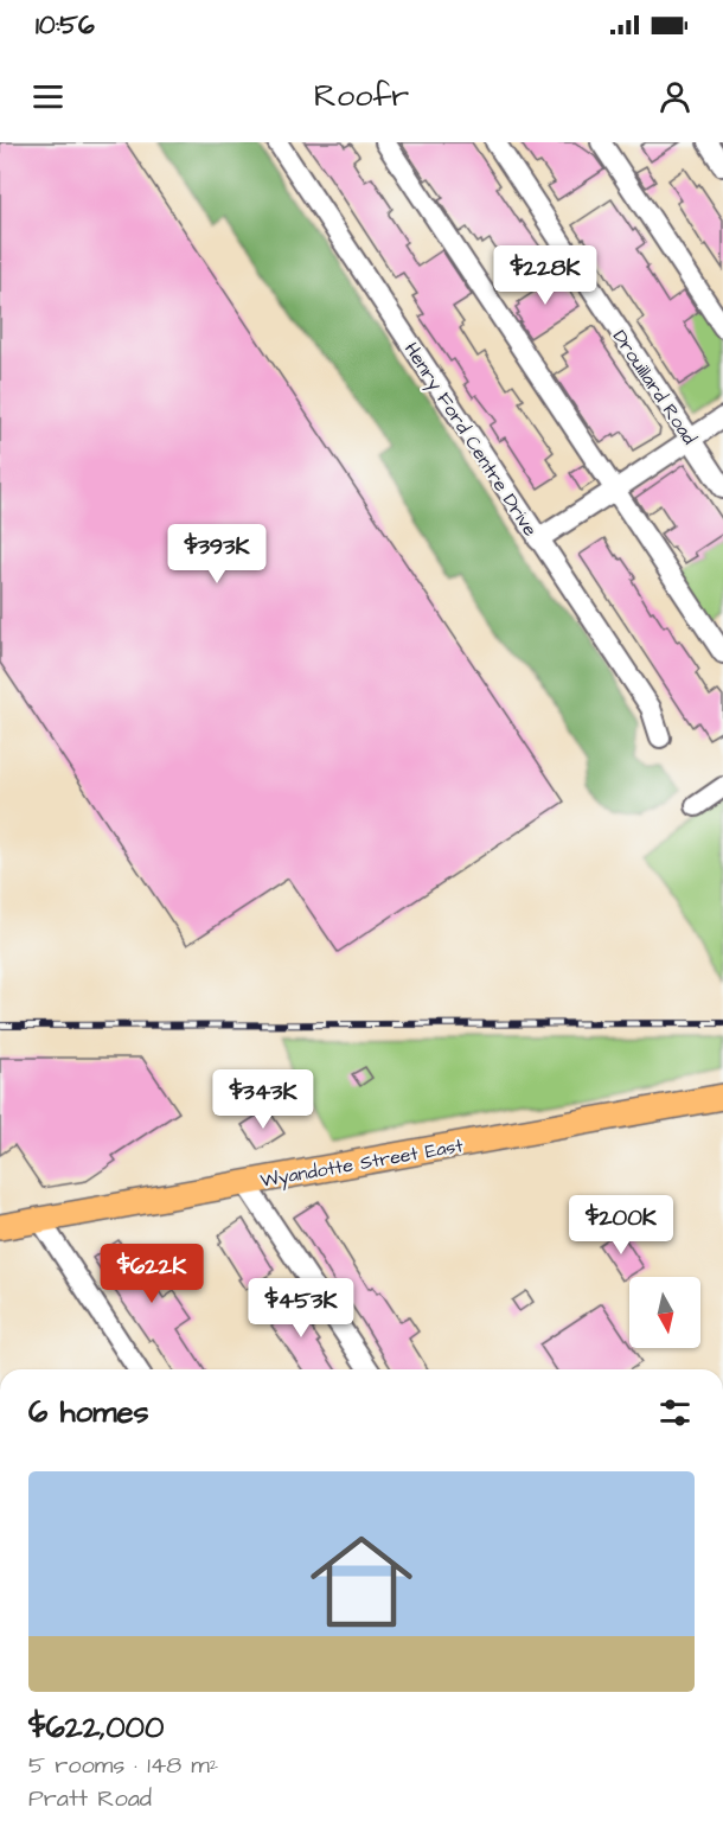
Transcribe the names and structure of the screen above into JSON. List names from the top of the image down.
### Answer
{
  "streets": {
    "main road": ["Wyandotte Street East"],
    "street": ["Drouillard Road", "Henry Ford Centre Drive"]
  },
  "north": "bottom",
  "page": {
    "status": "10:56",
    "header": "Roofr",
    "price": [
      "$228K",
      "$393K",
      "$343K",
      "$200K",
      "$622K",
      "$453K"
    ],
    "heading": "6 homes",
    "list": [
      {
        "name": "$622,000",
        "note": "5 rooms · 148 m² · Pratt Road"
      }
    ]
  }
}
